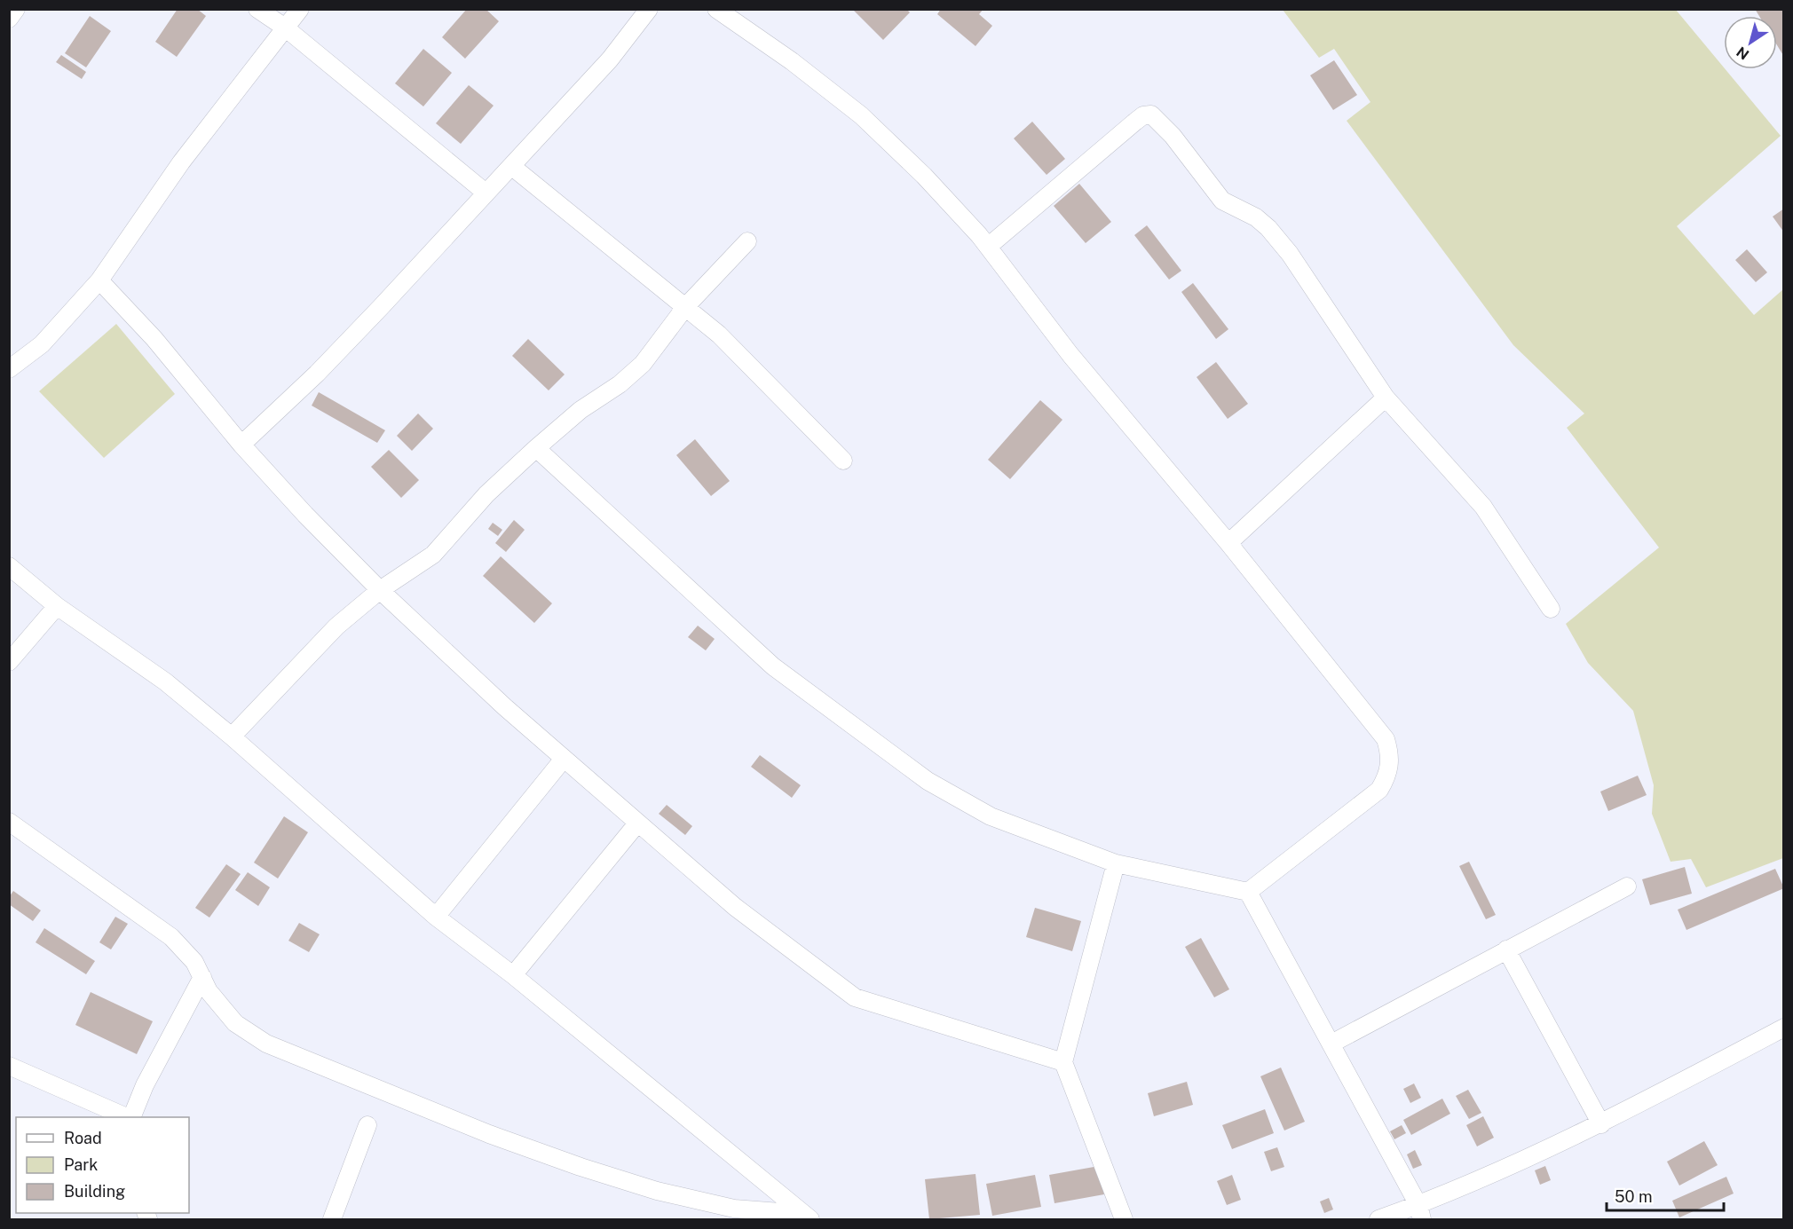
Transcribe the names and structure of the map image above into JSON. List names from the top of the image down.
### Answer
{
  "legend": ["Road", "Park", "Building"],
  "scale_bar": "50 m",
  "north": "bottom left"
}
